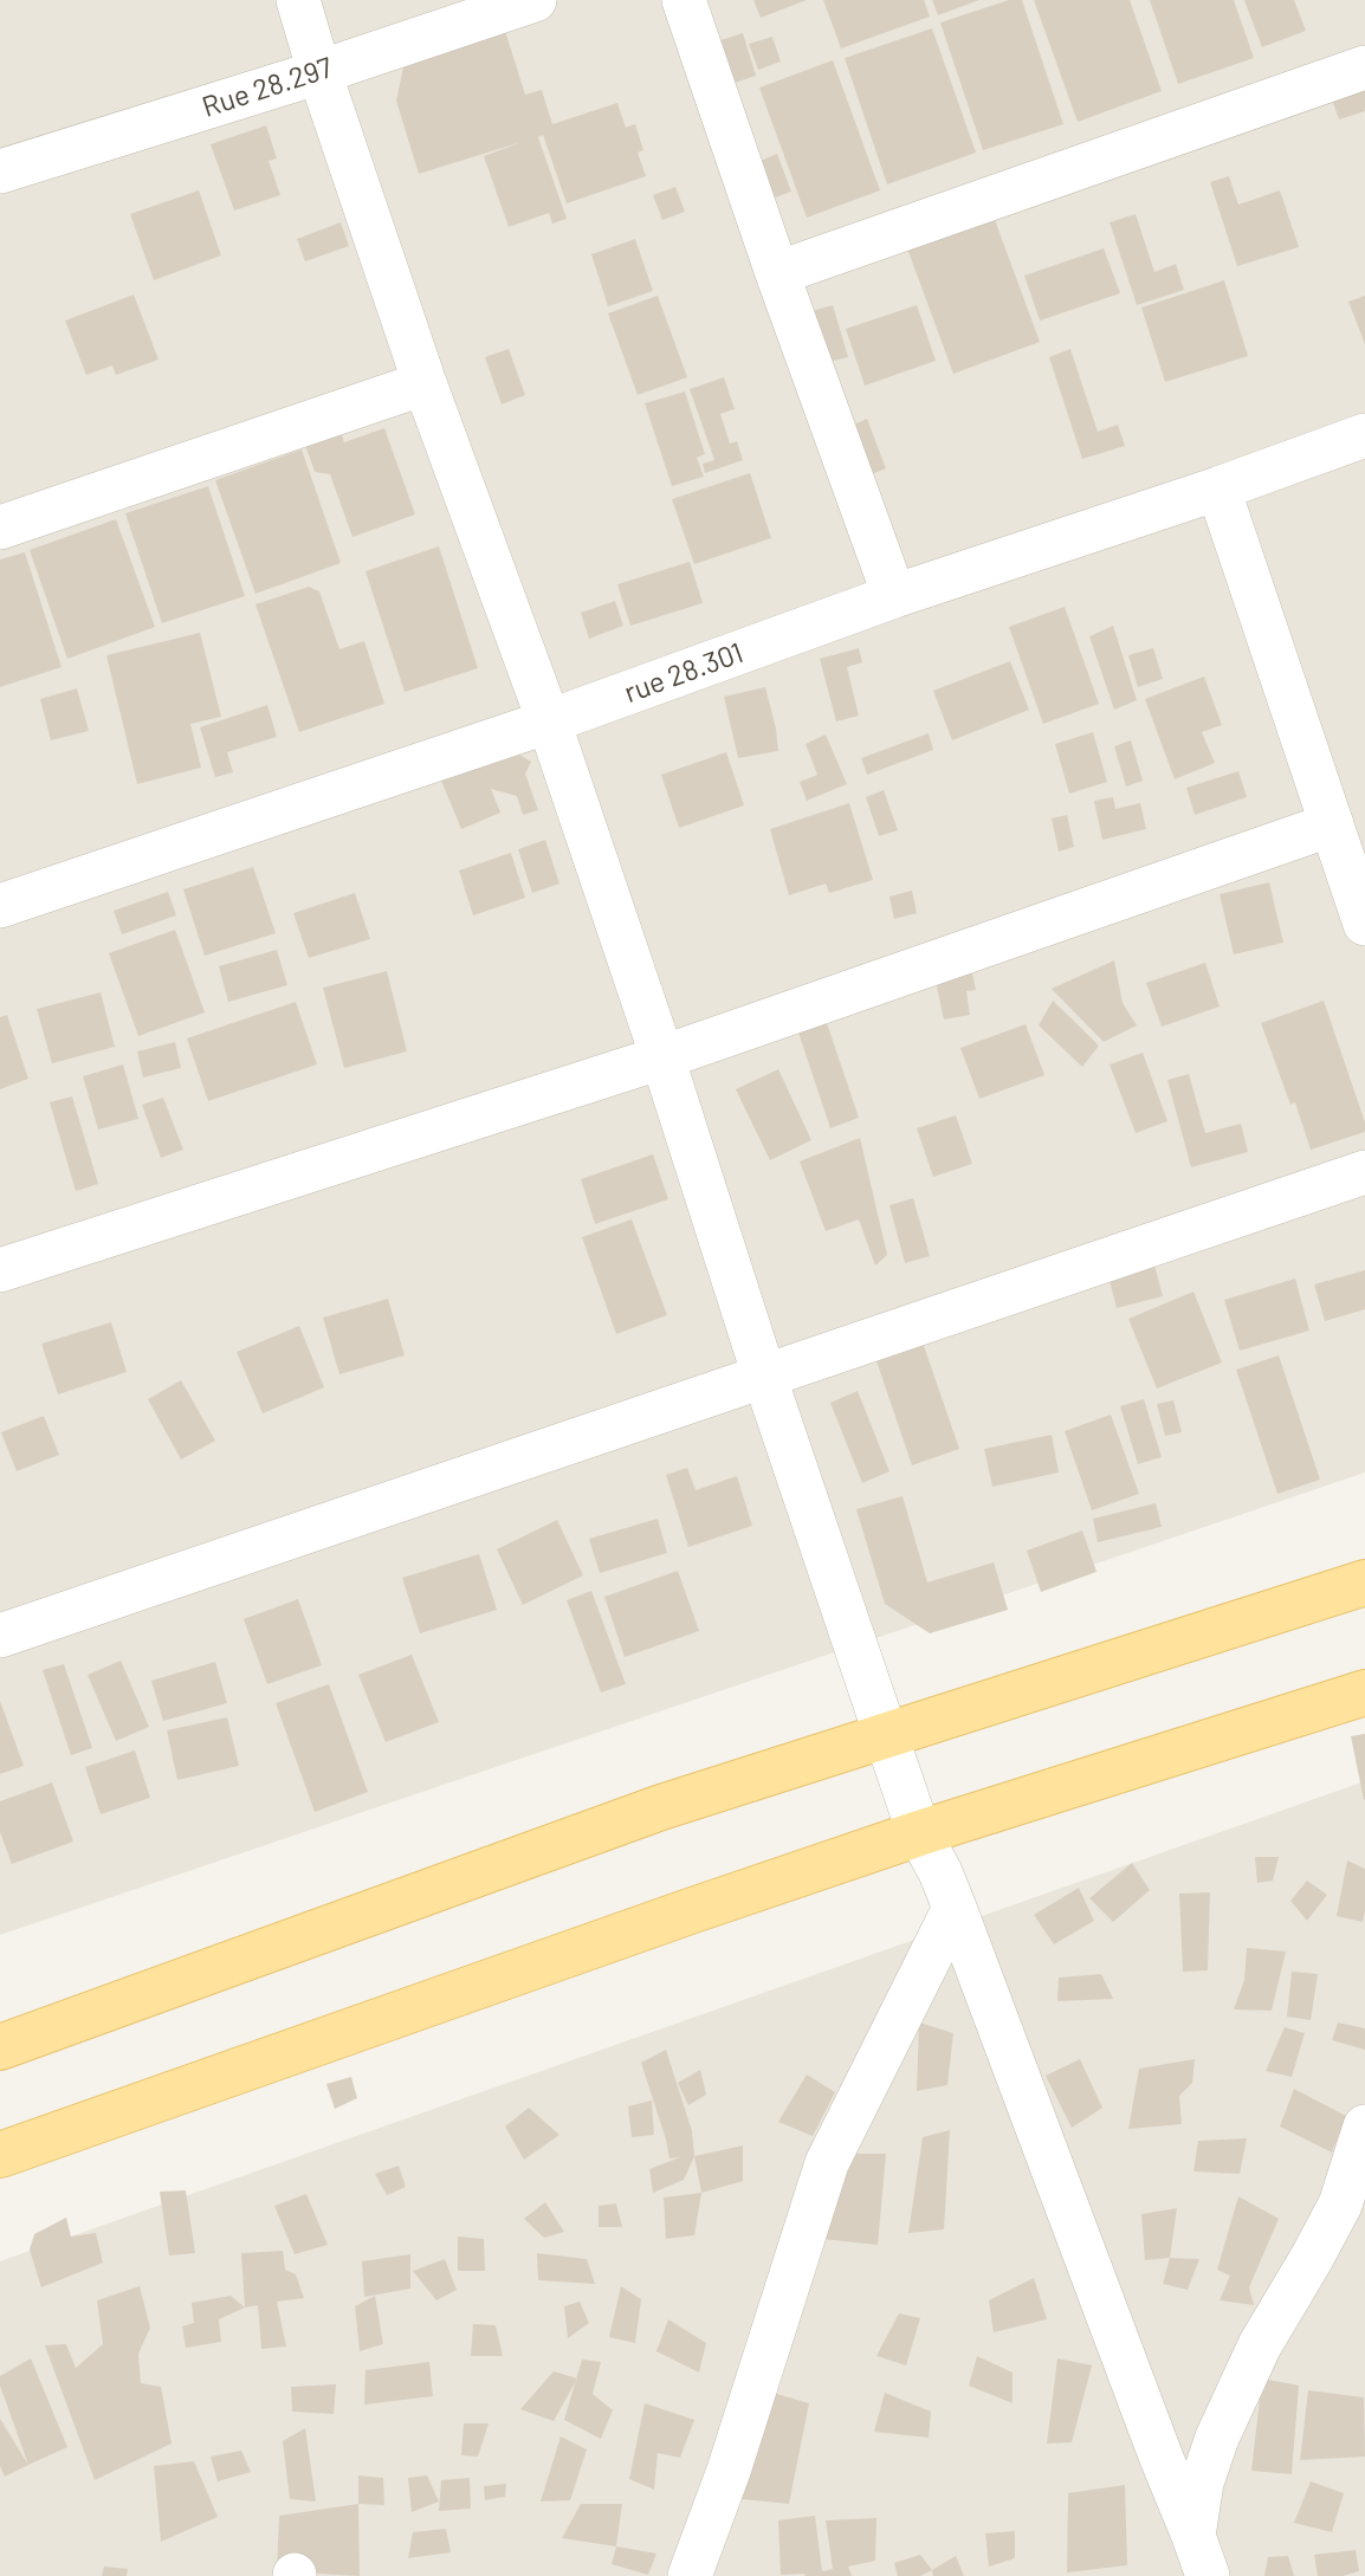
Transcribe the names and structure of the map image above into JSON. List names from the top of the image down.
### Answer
{
  "streets": {
    "street": ["Rue 28.297", "rue 28.301"]
  }
}
